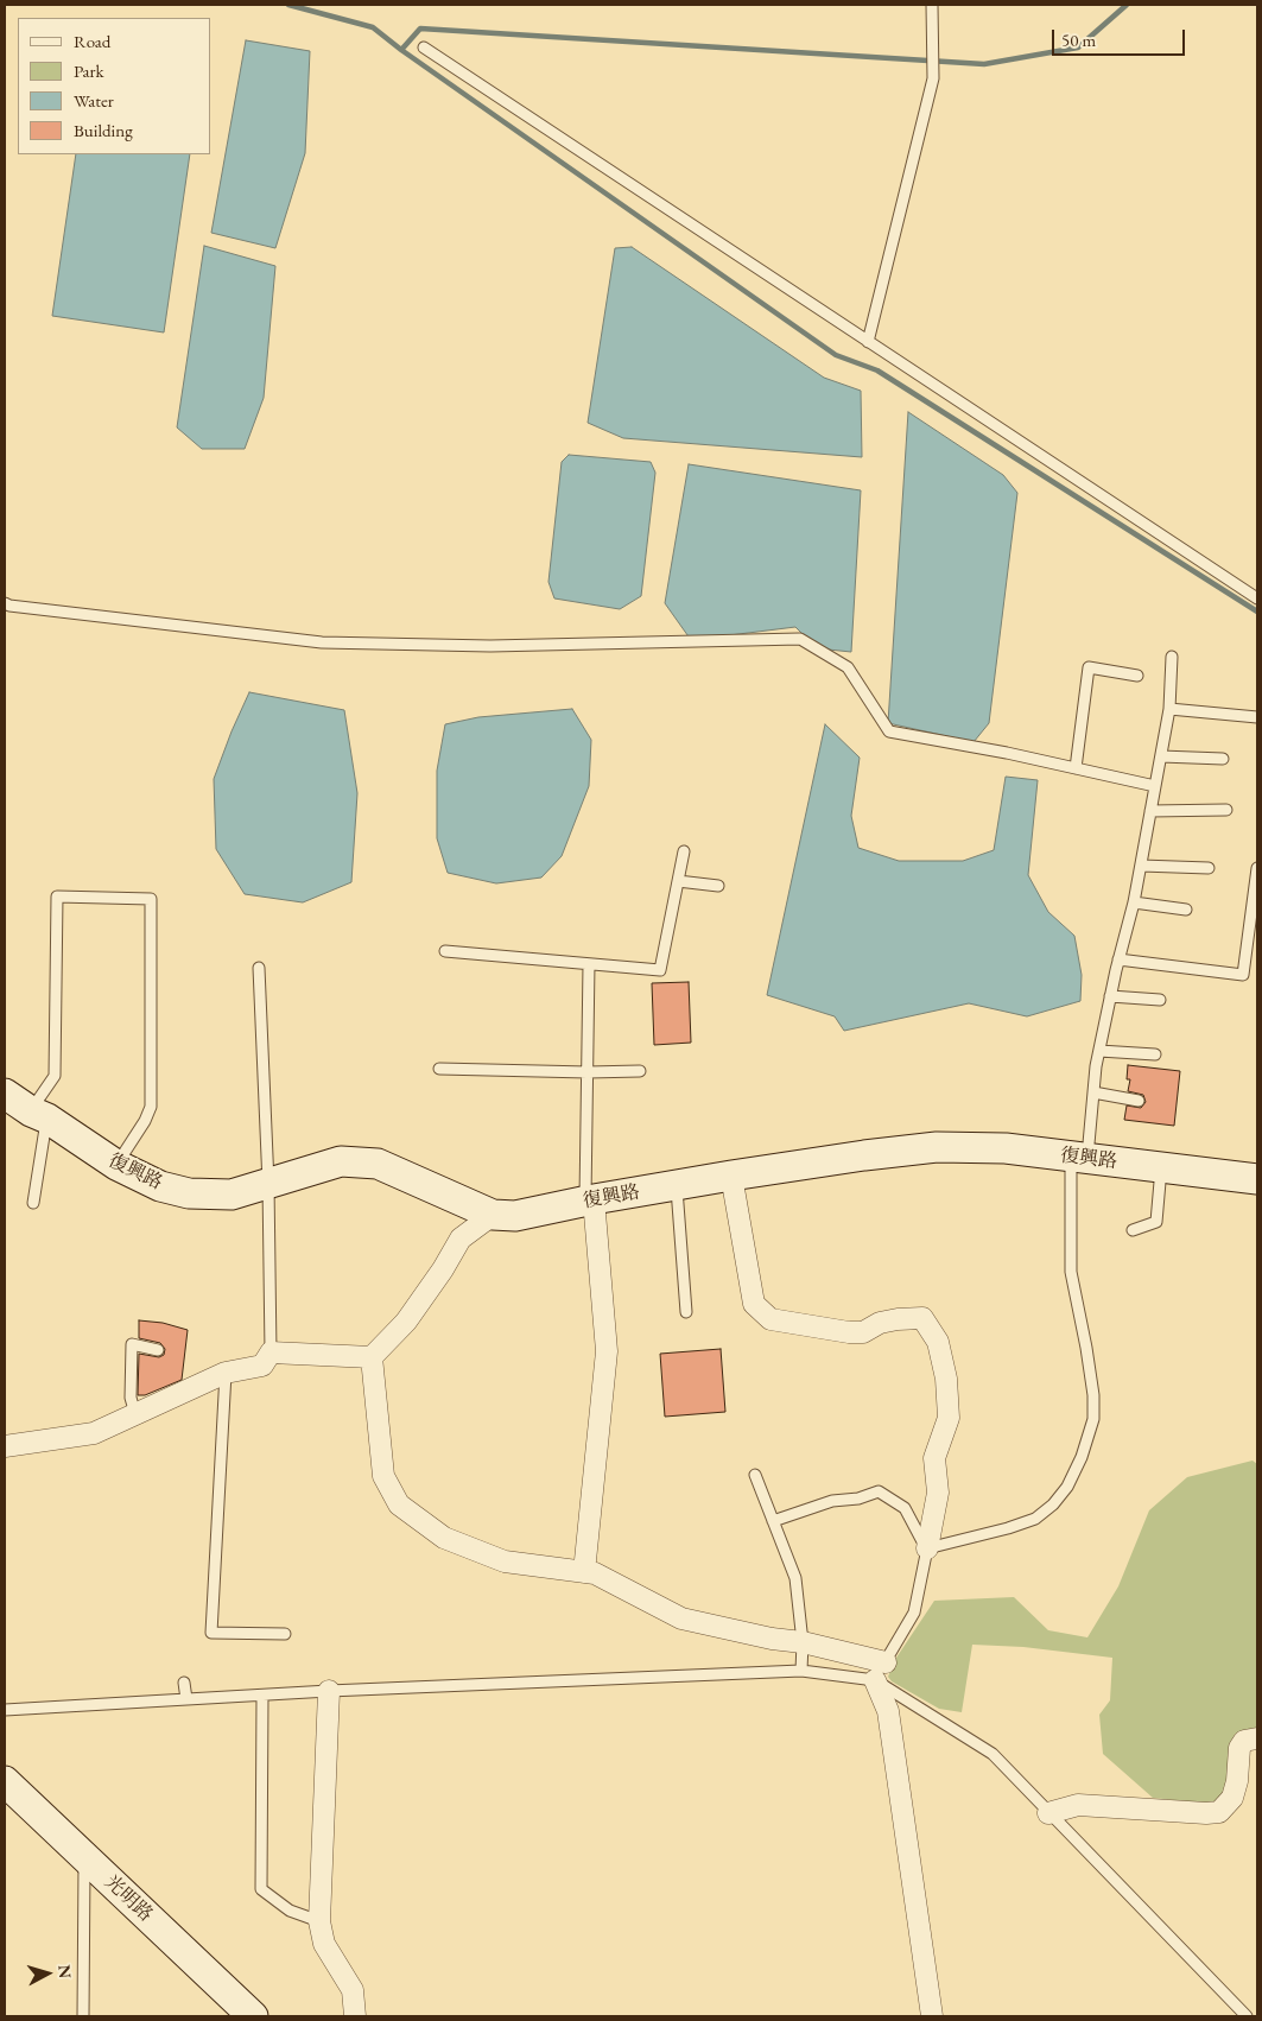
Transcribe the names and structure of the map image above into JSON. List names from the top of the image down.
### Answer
{
  "streets": {
    "street": ["復興路", "光明路"]
  },
  "legend": [
    "Road",
    "Park",
    "Water",
    "Building"
  ],
  "scale_bar": "50 m",
  "north": "right"
}
